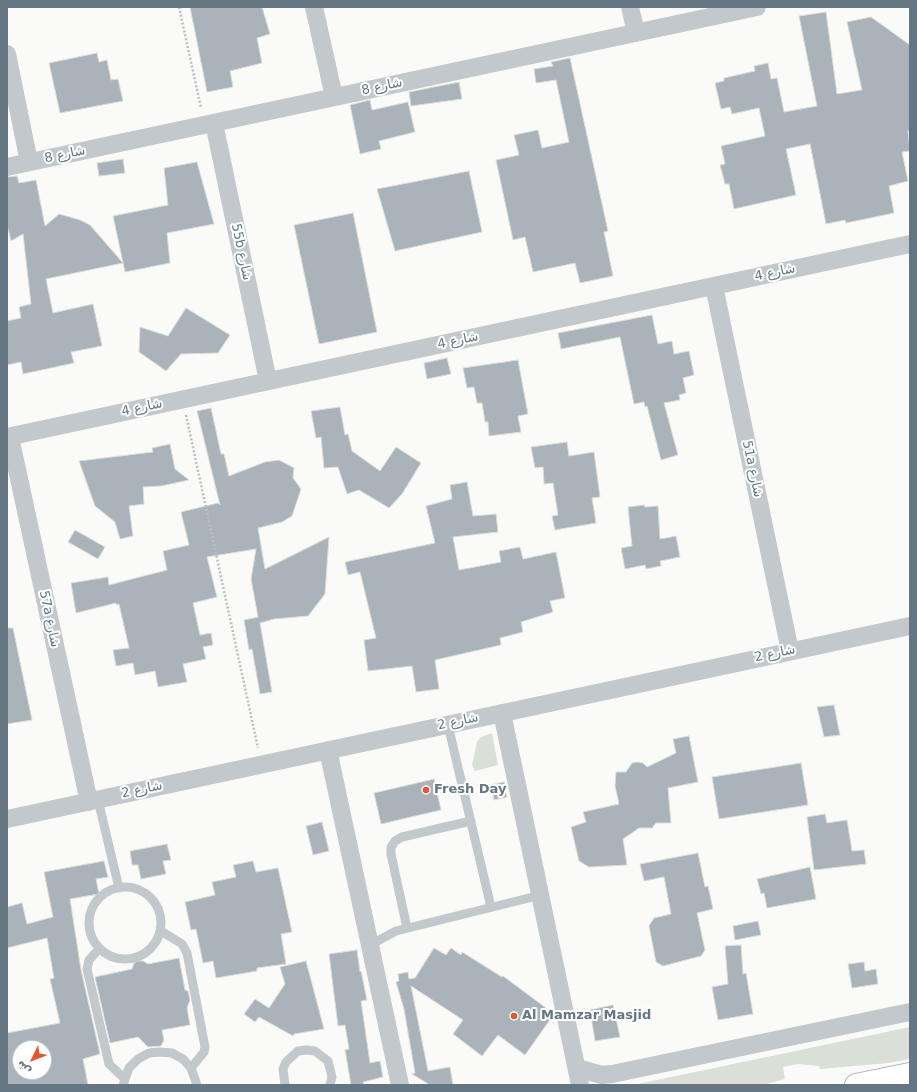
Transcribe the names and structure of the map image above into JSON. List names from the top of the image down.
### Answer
{
  "streets": {
    "street": [
      "شارع 8",
      "55b شارع",
      "شارع 4",
      "51a شارع",
      "57a شارع",
      "شارع 2"
    ]
  },
  "crossings": [
    ["شارع 8", "55b شارع"],
    ["55b شارع", "شارع 4"],
    ["شارع 4", "51a شارع"],
    ["شارع 4", "57a شارع"],
    ["51a شارع", "شارع 2"],
    ["57a شارع", "شارع 2"]
  ],
  "places": ["Fresh Day", "Al Mamzar Masjid"],
  "north": "bottom left"
}
